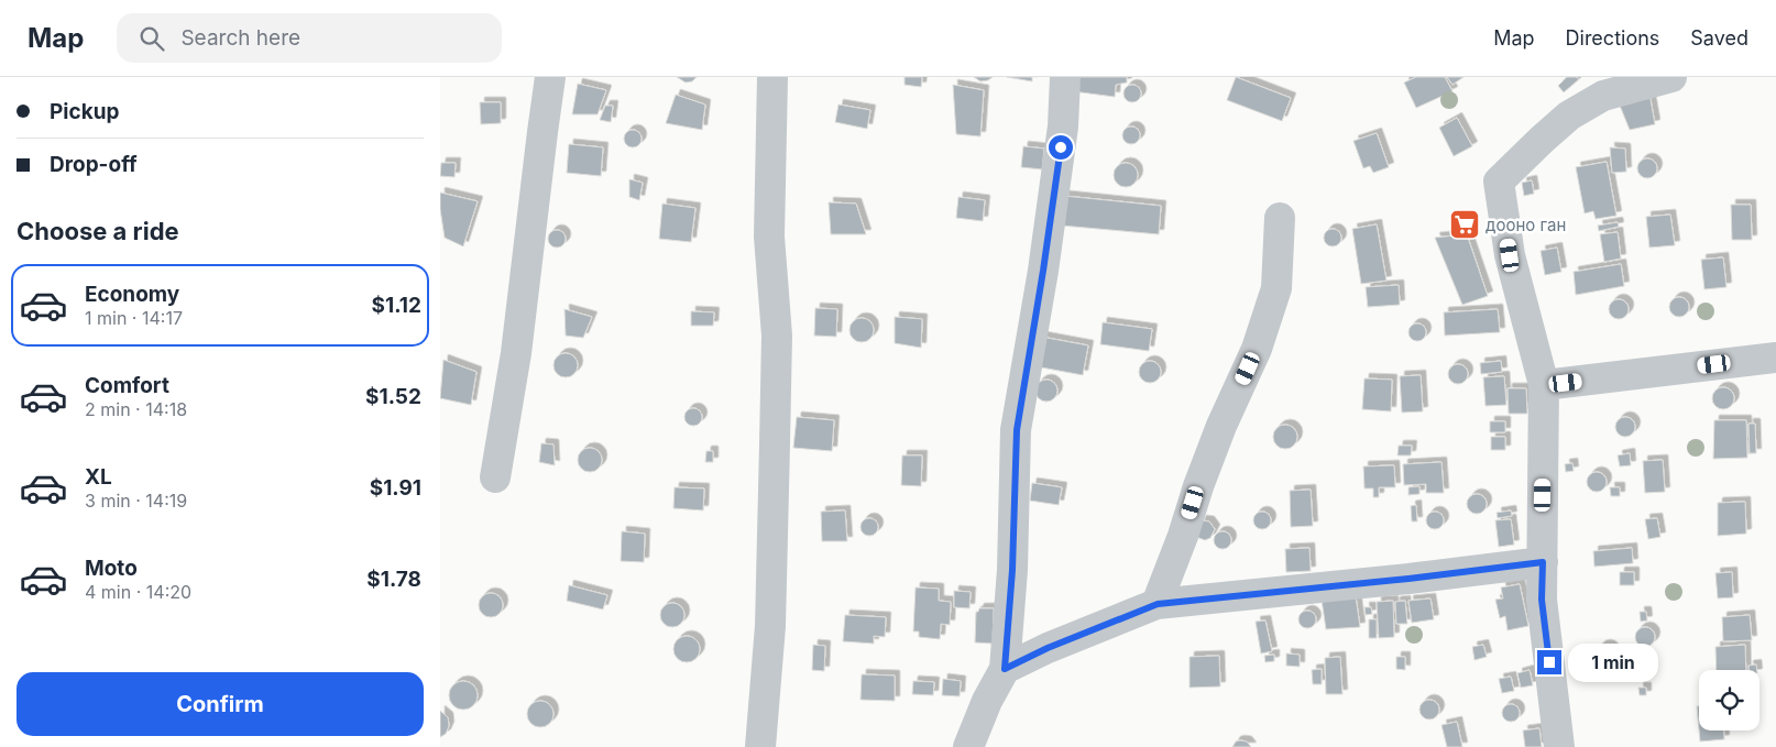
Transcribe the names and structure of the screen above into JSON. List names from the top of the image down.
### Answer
{
  "places": {
    "supermarket": ["дооно ган"]
  },
  "page": {
    "header": "Map",
    "search": "Search here",
    "nav": ["Map", "Directions", "Saved"],
    "banner": ["Pickup", "Drop-off"],
    "heading": "Choose a ride",
    "list": [
      {
        "name": "Economy",
        "note": "1 min · 14:17",
        "value": "$1.12"
      },
      {
        "name": "Comfort",
        "note": "2 min · 14:18",
        "value": "$1.52"
      },
      {
        "name": "XL",
        "note": "3 min · 14:19",
        "value": "$1.91"
      },
      {
        "name": "Moto",
        "note": "4 min · 14:20",
        "value": "$1.78"
      }
    ],
    "bubble": "1 min",
    "buttons": "Confirm"
  }
}
